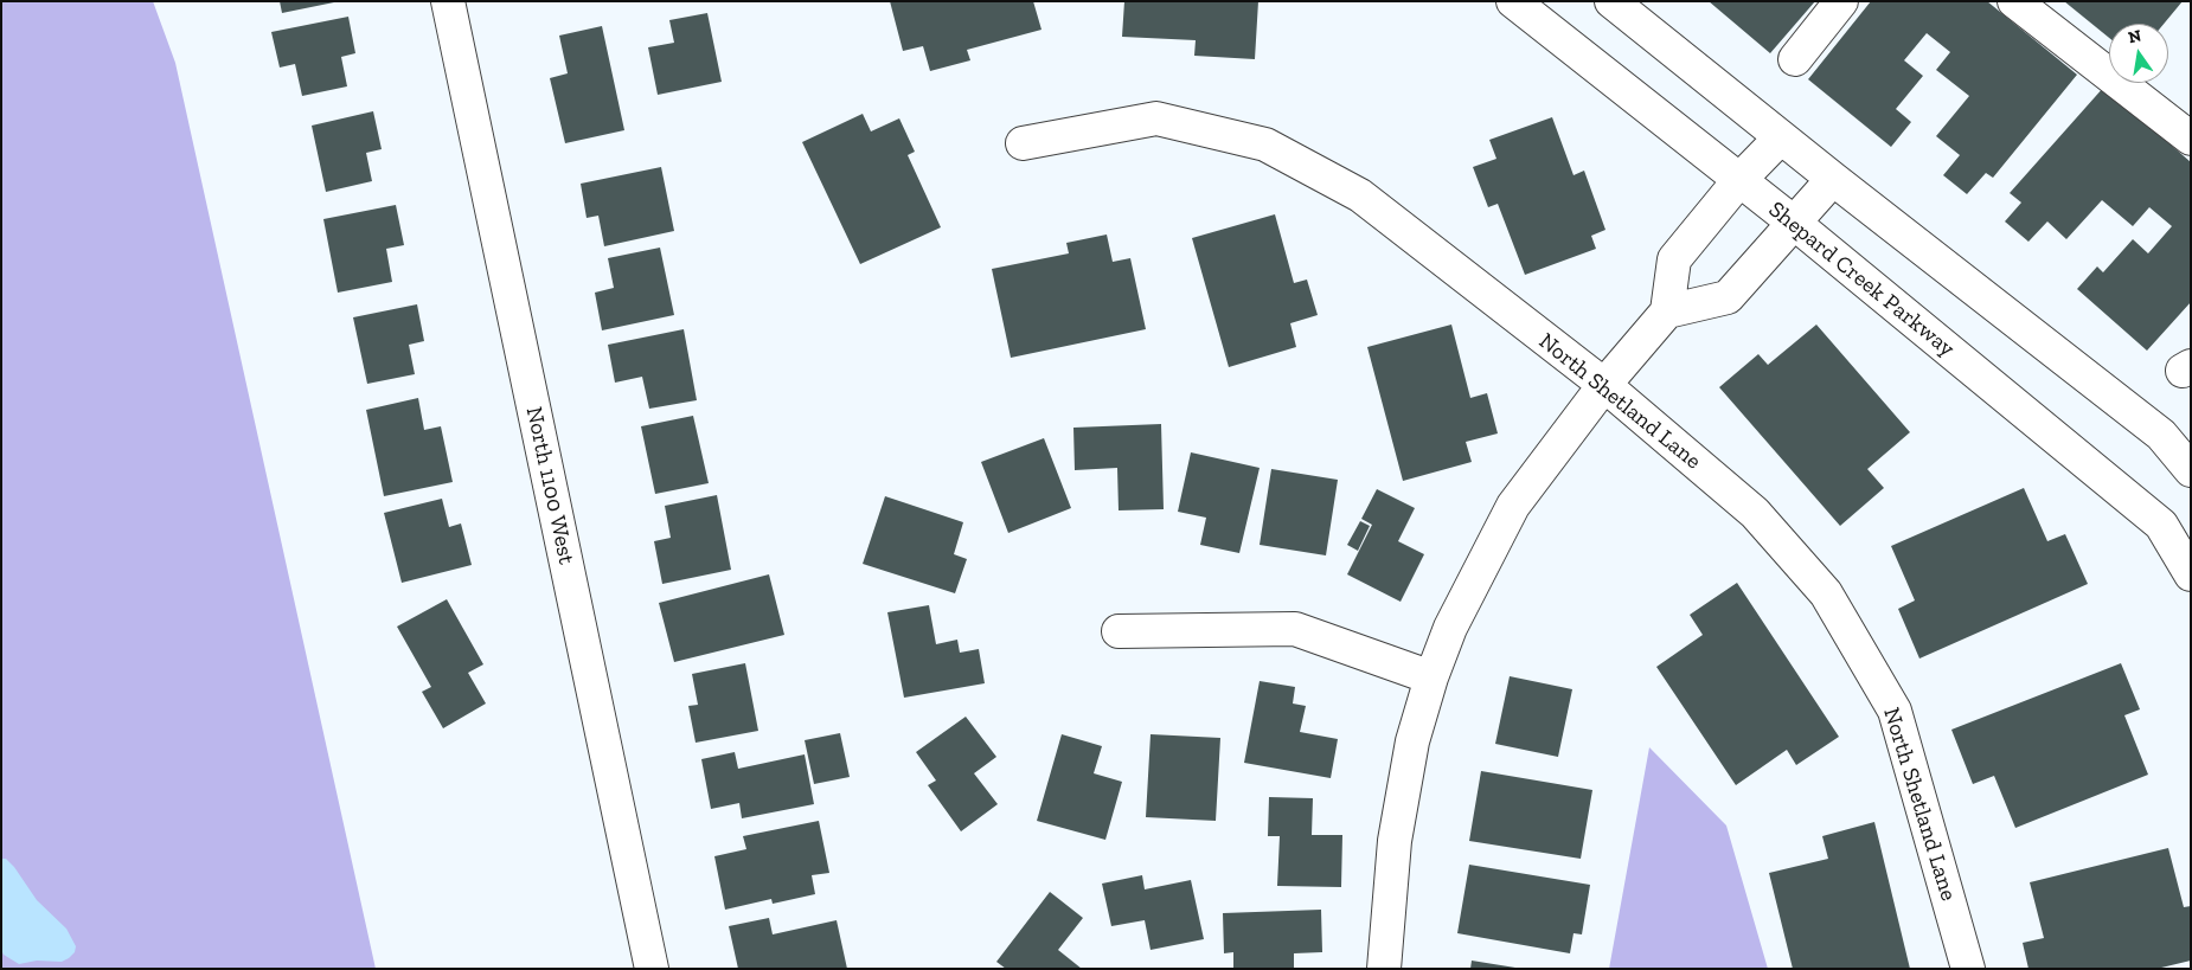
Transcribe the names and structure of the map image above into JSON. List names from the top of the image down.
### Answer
{
  "streets": {
    "street": ["Shepard Creek Parkway", "North Shetland Lane", "North 1100 West"]
  },
  "north": "top"
}
